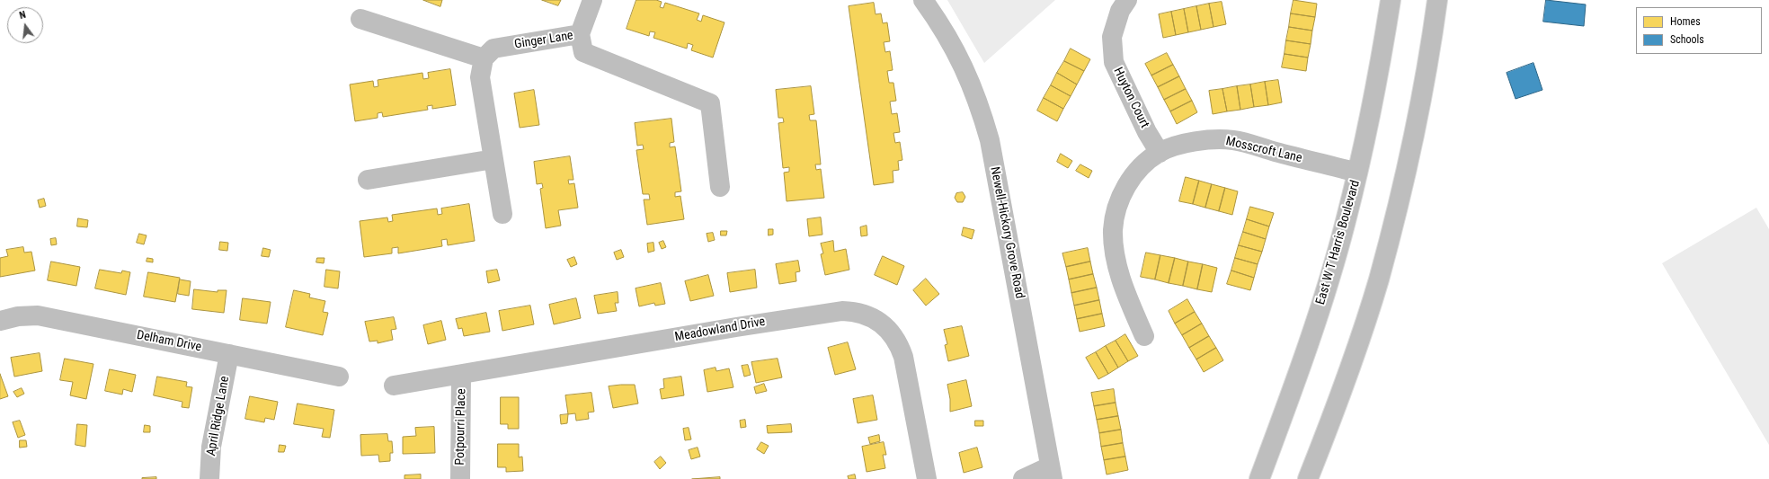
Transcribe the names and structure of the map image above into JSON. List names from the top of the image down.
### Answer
{
  "streets": {
    "street": [
      "Ginger Lane",
      "Huyton Court",
      "Mosscroft Lane",
      "Newell-Hickory Grove Road",
      "East W T Harris Boulevard",
      "Meadowland Drive",
      "Delham Drive",
      "April Ridge Lane",
      "Potpourri Place"
    ]
  },
  "crossings": [
    ["Huyton Court", "Mosscroft Lane"],
    ["Mosscroft Lane", "East W T Harris Boulevard"],
    ["Meadowland Drive", "Potpourri Place"],
    ["Delham Drive", "April Ridge Lane"]
  ],
  "legend": ["Homes", "Schools"],
  "north": "top"
}
